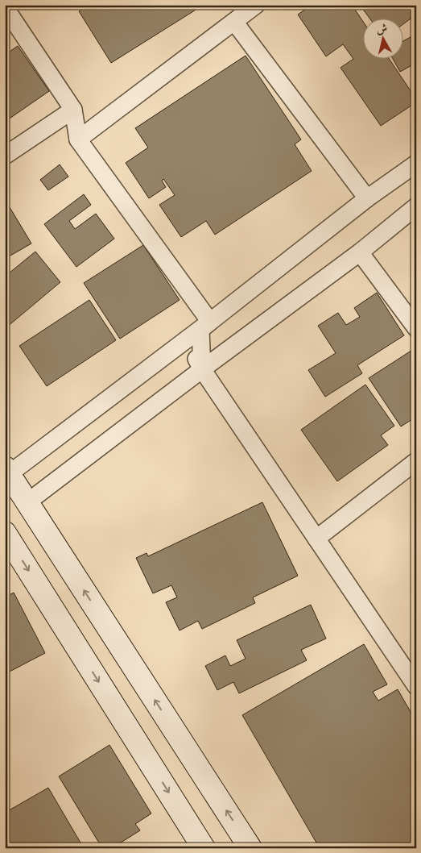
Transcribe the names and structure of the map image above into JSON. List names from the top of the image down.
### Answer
{
  "north": "top"
}
